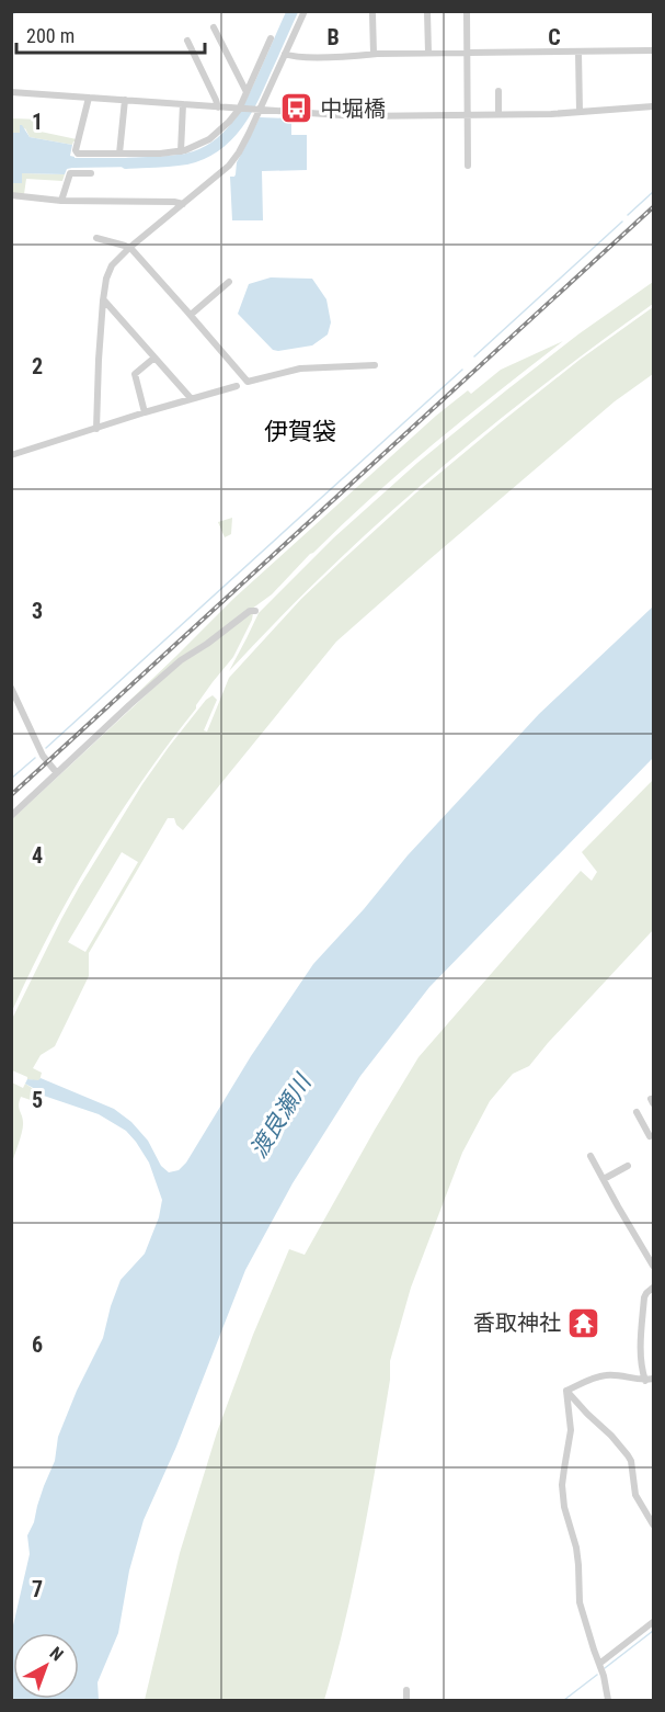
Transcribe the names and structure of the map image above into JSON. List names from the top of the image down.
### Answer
{
  "districts": ["伊賀袋"],
  "water": ["渡良瀬川"],
  "places": {
    "bus stop": ["中堀橋"],
    "temple": ["香取神社"]
  },
  "scale_bar": "200 m",
  "north": "top right",
  "grid": {
    "columns": ["B", "C"],
    "rows": [
      "1",
      "2",
      "3",
      "4",
      "5",
      "6",
      "7"
    ]
  }
}
